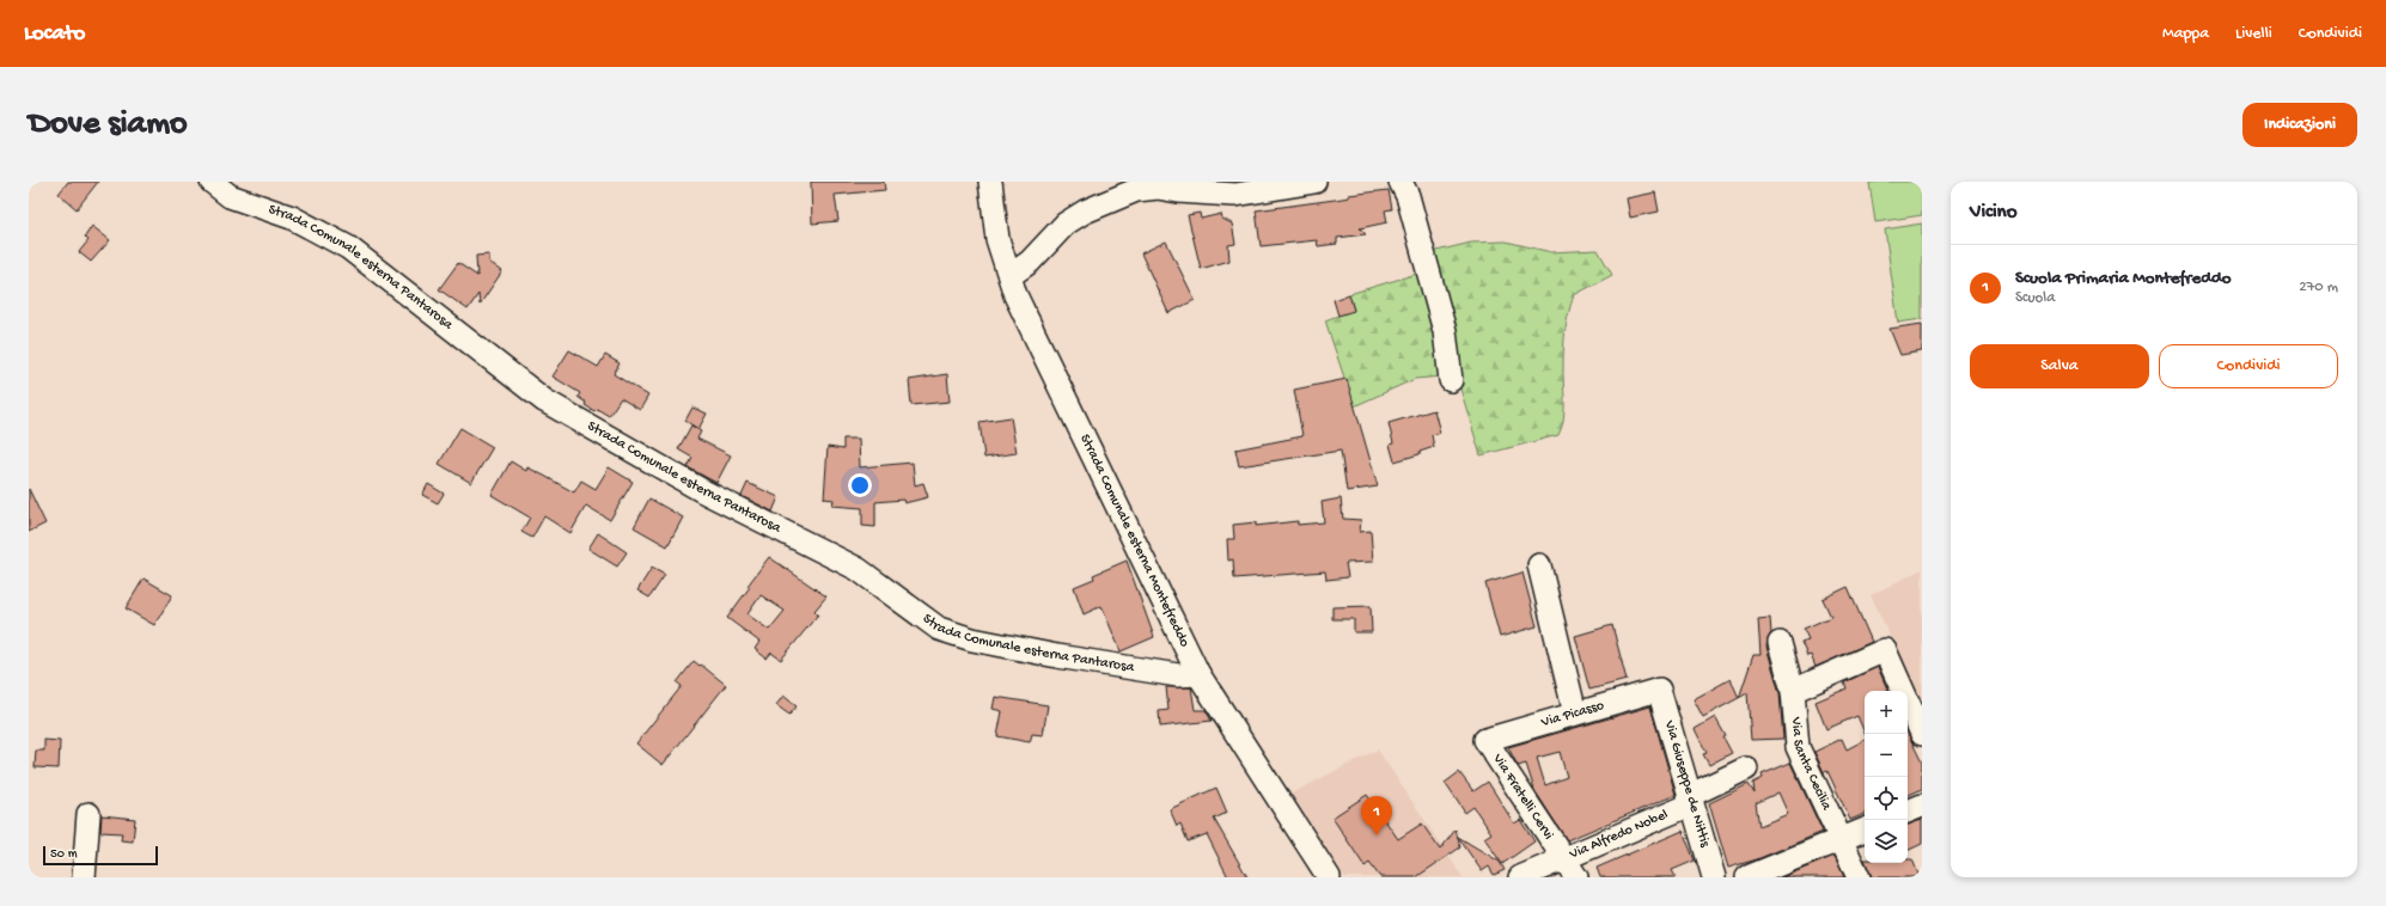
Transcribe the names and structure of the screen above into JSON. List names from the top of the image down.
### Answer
{
  "streets": {
    "street": [
      "Strada Comunale esterna Pantarosa",
      "Strada Comunale esterna Montefreddo",
      "Via Picasso",
      "Via Santa Cecilia",
      "Via Giuseppe de Nittis",
      "Via Fratelli Cervi",
      "Via Alfredo Nobel"
    ]
  },
  "crossings": [
    ["Strada Comunale esterna Pantarosa", "Strada Comunale esterna Montefreddo"],
    ["Via Picasso", "Via Giuseppe de Nittis"],
    ["Via Picasso", "Via Fratelli Cervi"],
    ["Via Giuseppe de Nittis", "Via Alfredo Nobel"],
    ["Via Fratelli Cervi", "Via Alfredo Nobel"]
  ],
  "scale_bar": "50 m",
  "page": {
    "header": "Locato",
    "nav": ["Mappa", "Livelli", "Condividi"],
    "buttons": [
      "Indicazioni",
      ["Salva", "Condividi"]
    ],
    "title": "Dove siamo",
    "heading": "Vicino",
    "list": [
      {
        "mark": "1",
        "name": "Scuola Primaria Montefreddo",
        "note": "Scuola",
        "value": "270 m"
      }
    ],
    "map_buttons": ["+", "−"],
    "pins": "1",
    "scale": "50 m"
  }
}
